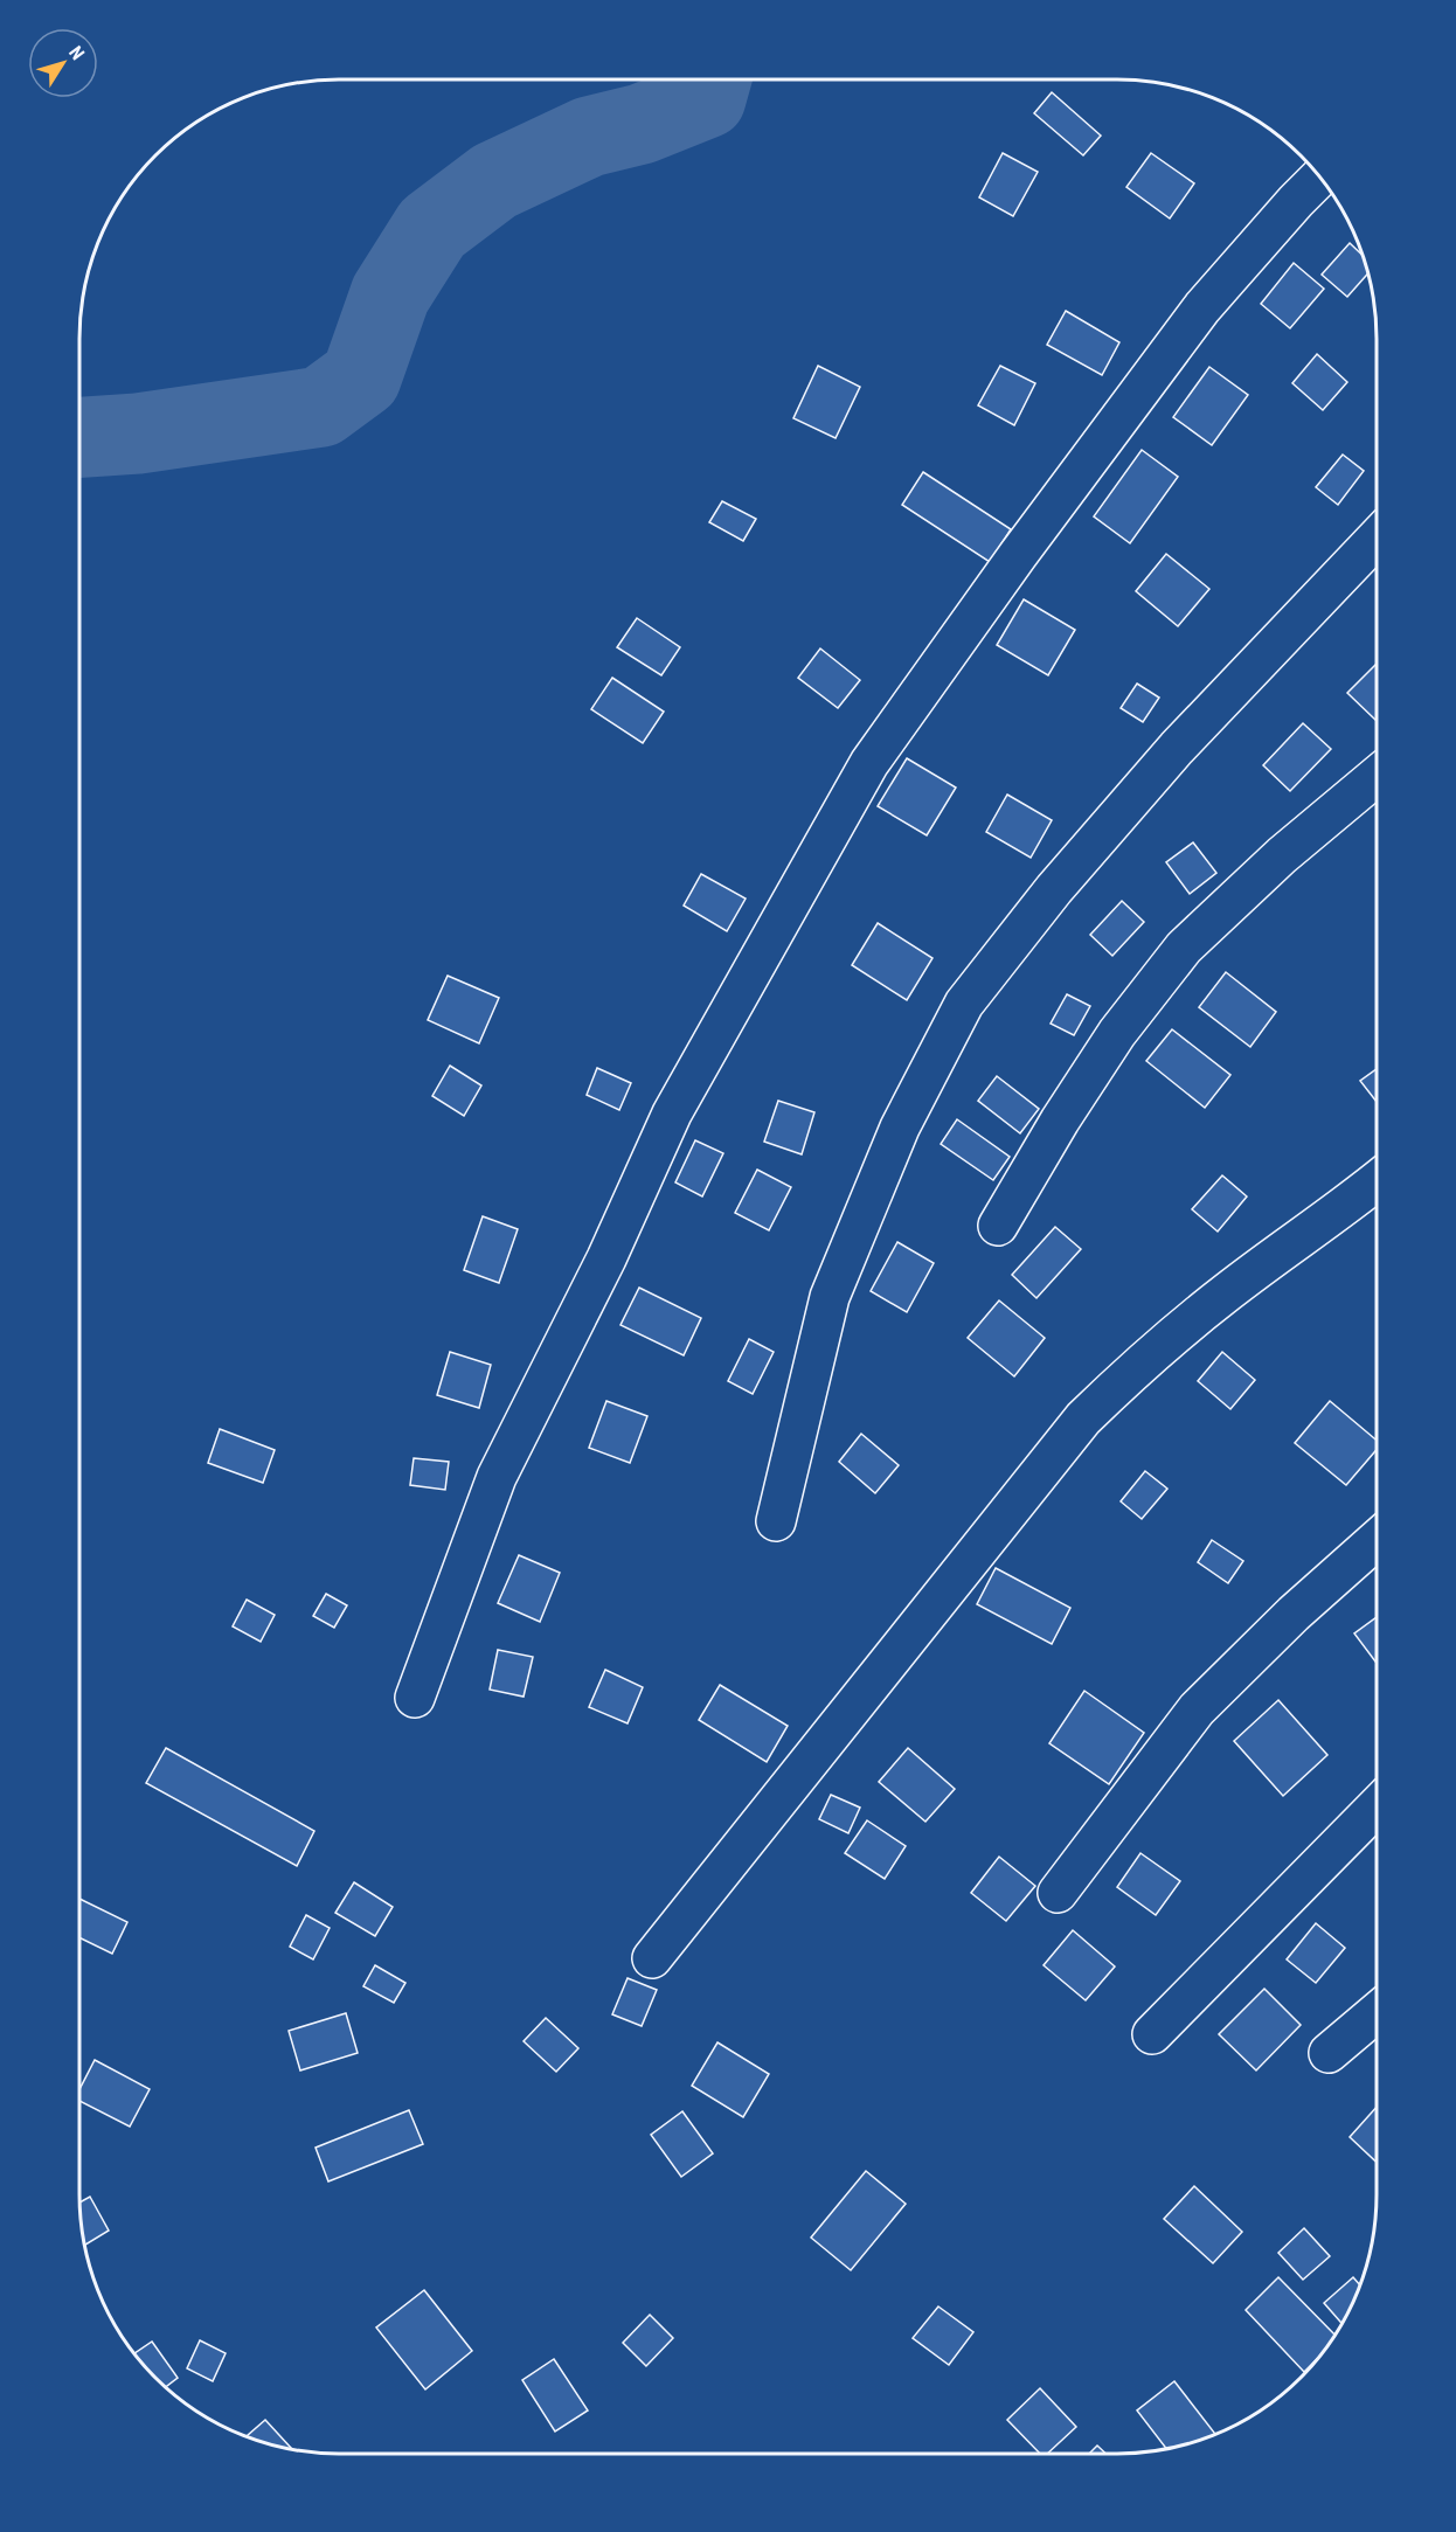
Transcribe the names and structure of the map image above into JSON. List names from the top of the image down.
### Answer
{
  "north": "top right"
}
